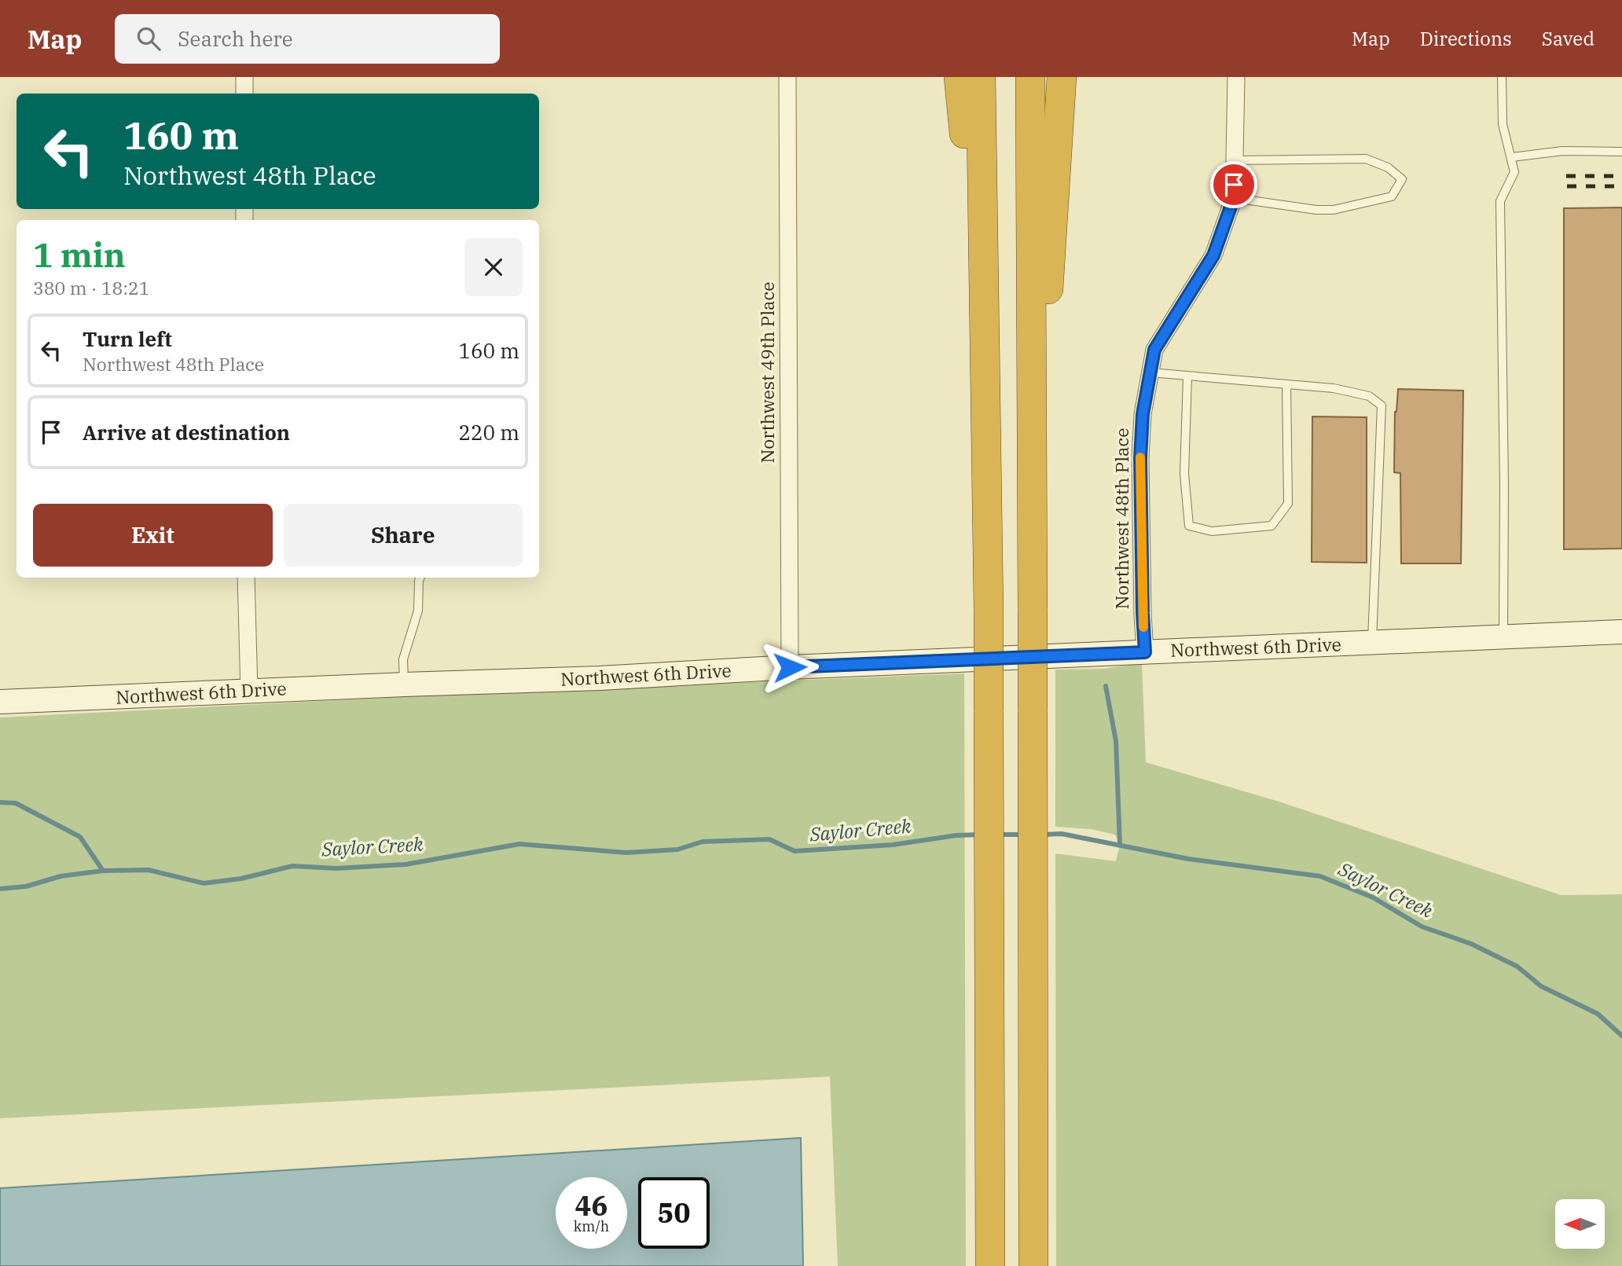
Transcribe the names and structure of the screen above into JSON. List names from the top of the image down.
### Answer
{
  "streets": {
    "main road": ["Northwest 6th Drive"],
    "street": ["Northwest 49th Place", "Northwest 48th Place"]
  },
  "crossings": [
    ["Northwest 49th Place", "Northwest 6th Drive"],
    ["Northwest 48th Place", "Northwest 6th Drive"]
  ],
  "water": ["Saylor Creek"],
  "north": "left",
  "page": {
    "header": "Map",
    "search": "Search here",
    "nav": ["Map", "Directions", "Saved"],
    "turn": ["160 m", "Northwest 48th Place"],
    "heading": ["1 min", "380 m · 18:21"],
    "list": [
      {
        "name": "Turn left",
        "note": "Northwest 48th Place",
        "value": "160 m"
      },
      {
        "name": "Arrive at destination",
        "value": "220 m"
      }
    ],
    "buttons": ["Exit", "Share"],
    "speed": "46 km/h",
    "limit": "50"
  }
}
